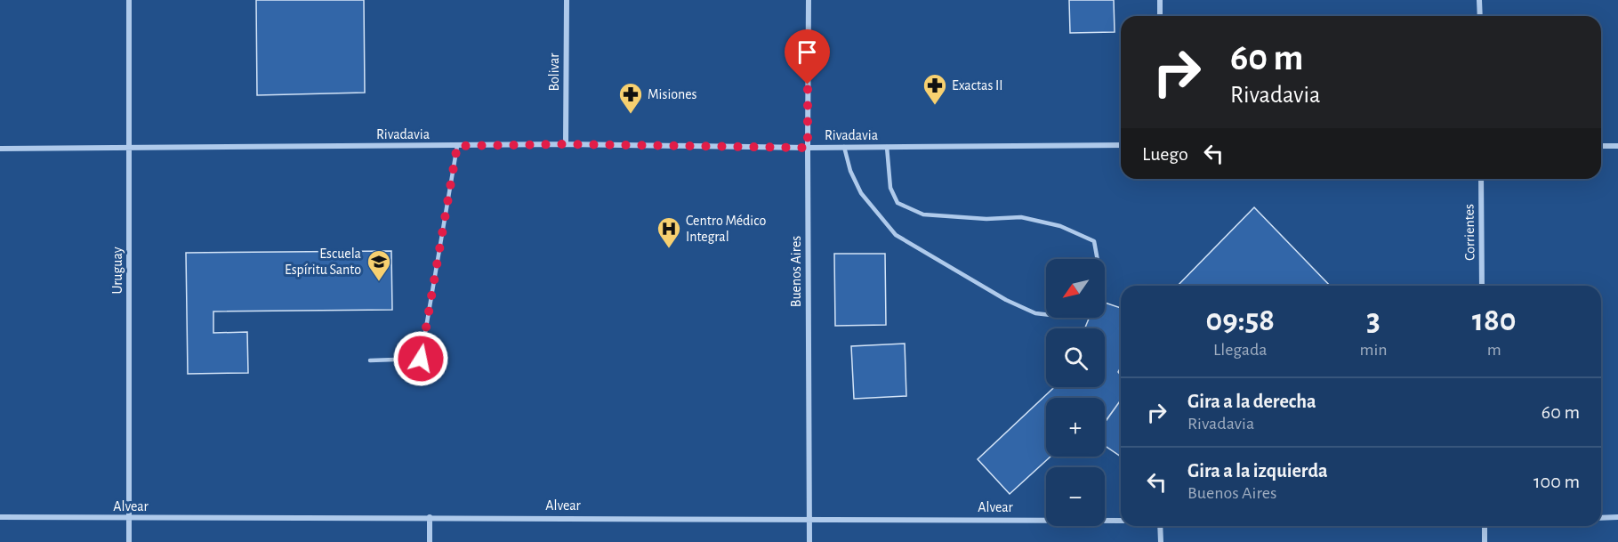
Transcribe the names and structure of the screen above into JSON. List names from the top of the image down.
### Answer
{
  "streets": {
    "street": [
      "Bolivar",
      "Rivadavia",
      "Corrientes",
      "Uruguay",
      "Buenos Aires",
      "Alvear"
    ]
  },
  "crossings": [
    ["Bolivar", "Rivadavia"],
    ["Rivadavia", "Uruguay"],
    ["Rivadavia", "Buenos Aires"],
    ["Uruguay", "Alvear"],
    ["Buenos Aires", "Alvear"]
  ],
  "places": {
    "pharmacy": ["Exactas II", "Misiones"],
    "hospital": ["Centro Médico Integral"],
    "school or university": ["Escuela Espíritu Santo"]
  },
  "north": "bottom left",
  "page": {
    "turn": ["60 m", "Rivadavia"],
    "then": "Luego",
    "map_buttons": ["+", "−"],
    "eta": [
      "09:58",
      "Llegada",
      "3",
      "min",
      "180",
      "m"
    ],
    "list": [
      {
        "name": "Gira a la derecha",
        "note": "Rivadavia",
        "value": "60 m"
      },
      {
        "name": "Gira a la izquierda",
        "note": "Buenos Aires",
        "value": "100 m"
      }
    ]
  }
}
